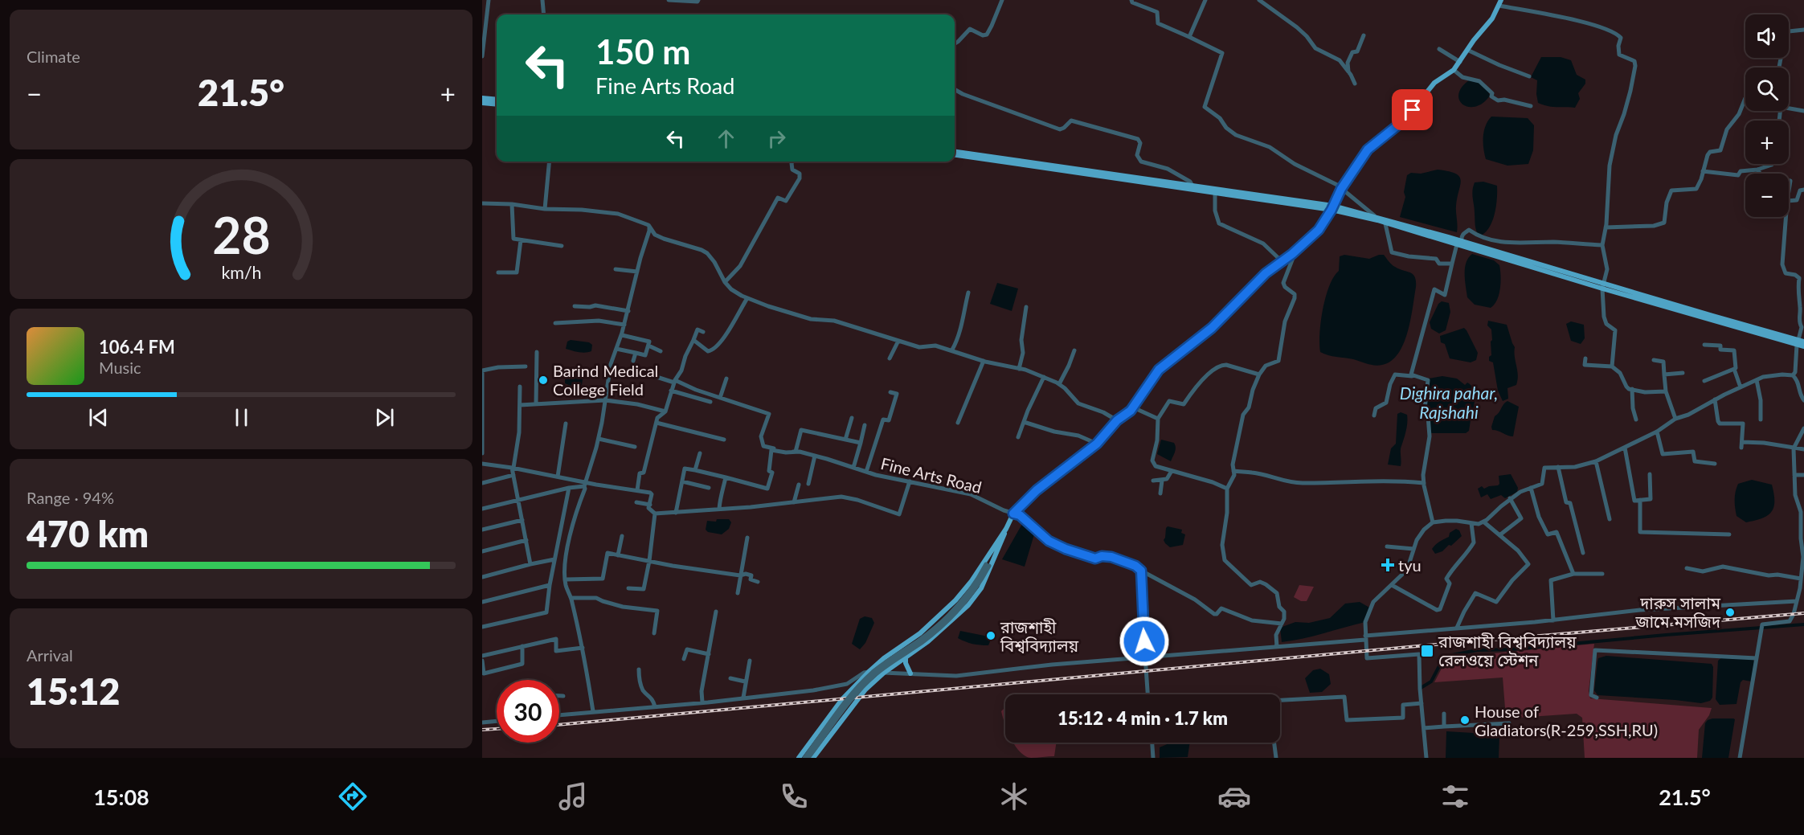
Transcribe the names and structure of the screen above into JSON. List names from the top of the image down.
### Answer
{
  "streets": {
    "street": ["Fine Arts Road"]
  },
  "water": ["Dighira pahar, Rajshahi"],
  "places": {
    "other": [
      "Barind Medical College Field",
      "দারুস সালাম জামে মসজিদ",
      "রাজশাহী বিশ্ববিদ্যালয়",
      "House of Gladiators(R-259,SSH,RU)"
    ],
    "health": ["tyu"],
    "transit": ["রাজশাহী বিশ্ববিদ্যালয় রেলওয়ে স্টেশন"]
  },
  "page": {
    "tile": [
      "Climate",
      ["Range · 94%", "470 km"],
      ["Arrival", "15:12"]
    ],
    "map_buttons": ["+", "−"],
    "turn": ["150 m", "Fine Arts Road"],
    "heat": ["−", "21.5°", "+"],
    "song": ["106.4 FM", "Music"],
    "limit": "30",
    "trip": "15:12 · 4 min · 1.7 km",
    "tabs": ["15:08", "21.5°"],
    "gauge": ["28", "km/h"]
  }
}
